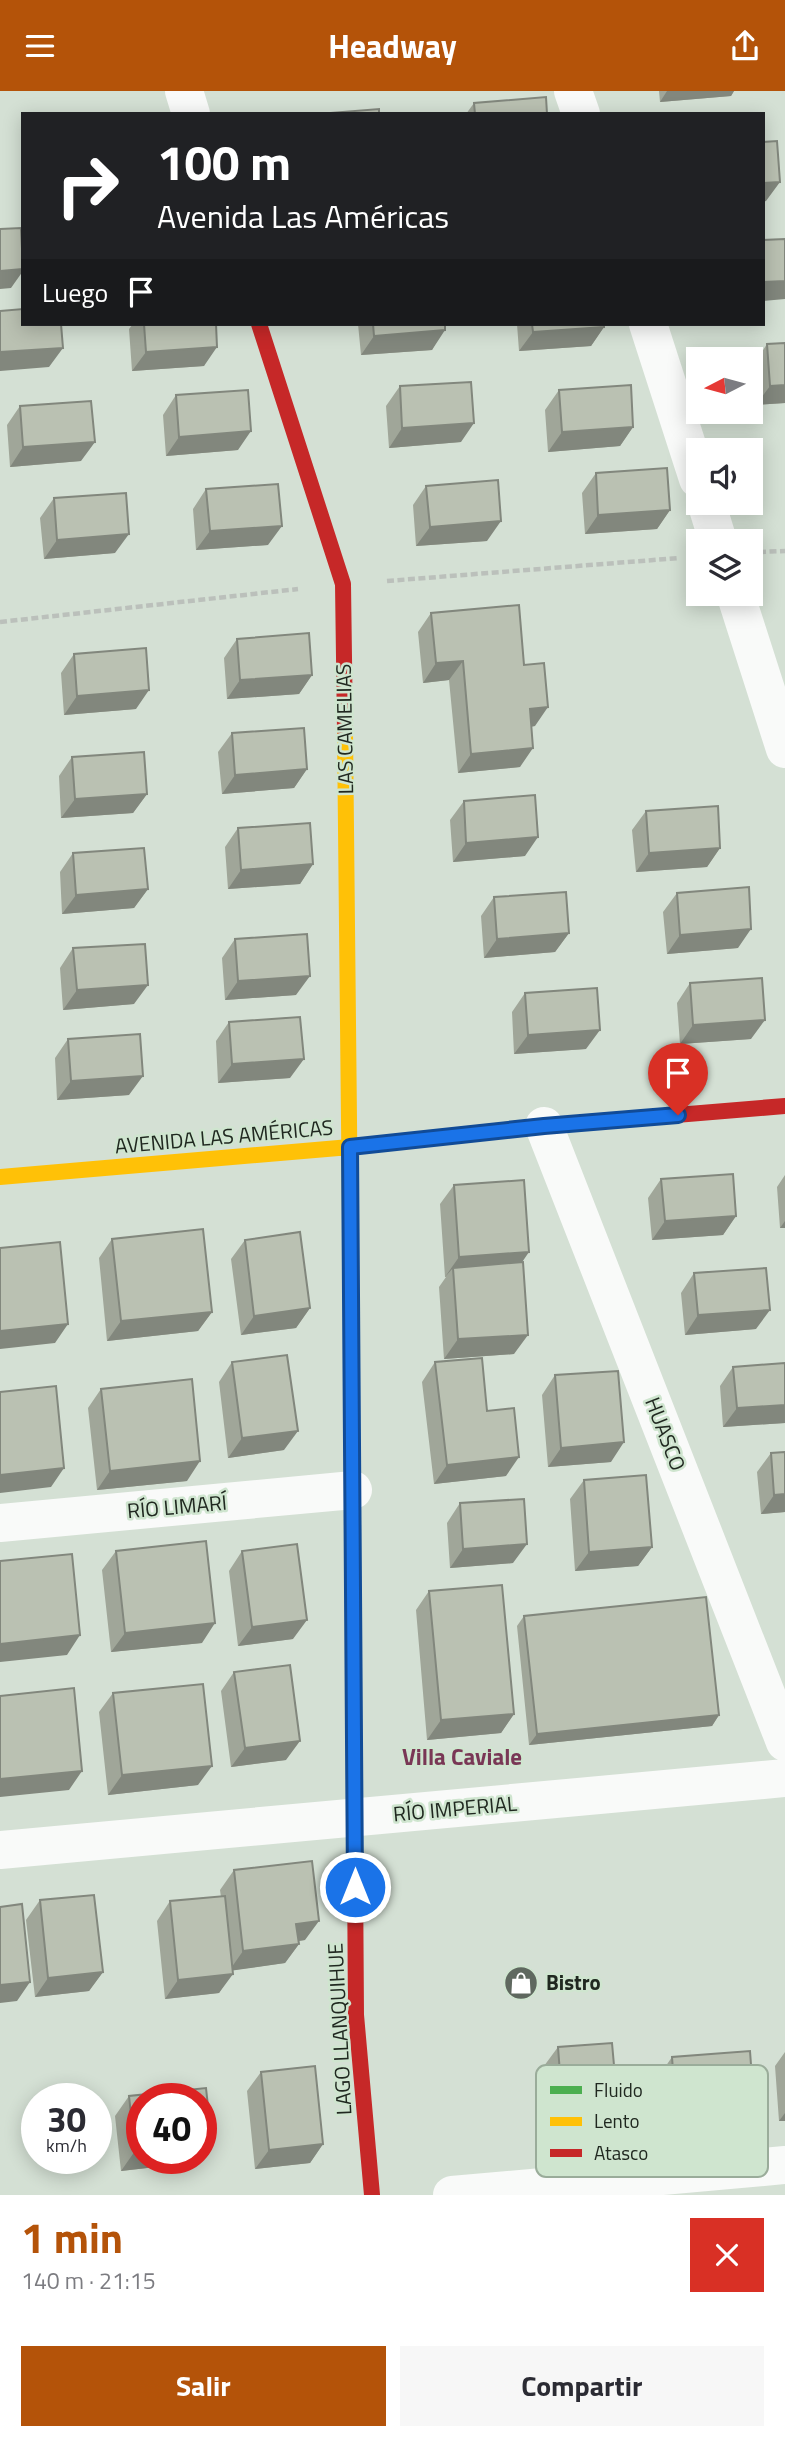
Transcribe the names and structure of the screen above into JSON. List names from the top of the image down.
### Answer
{
  "streets": {
    "street": [
      "LAS CAMELIAS",
      "AVENIDA LAS AMÉRICAS",
      "HUASCO",
      "RÍO LIMARÍ",
      "RÍO IMPERIAL",
      "LAGO LLANQUIHUE"
    ]
  },
  "crossings": [
    ["LAS CAMELIAS", "AVENIDA LAS AMÉRICAS"],
    ["LAS CAMELIAS", "LAGO LLANQUIHUE"],
    ["AVENIDA LAS AMÉRICAS", "HUASCO"],
    ["AVENIDA LAS AMÉRICAS", "LAGO LLANQUIHUE"],
    ["RÍO LIMARÍ", "LAGO LLANQUIHUE"],
    ["RÍO IMPERIAL", "LAGO LLANQUIHUE"]
  ],
  "districts": ["Villa Caviale"],
  "places": {
    "shop": ["Bistro"]
  },
  "legend": ["Fluido", "Lento", "Atasco"],
  "north": "left",
  "page": {
    "header": "Headway",
    "turn": ["100 m", "Avenida Las Américas"],
    "then": "Luego",
    "speed": "30 km/h",
    "limit": "40",
    "heading": ["1 min", "140 m · 21:15"],
    "buttons": ["Salir", "Compartir"]
  }
}
